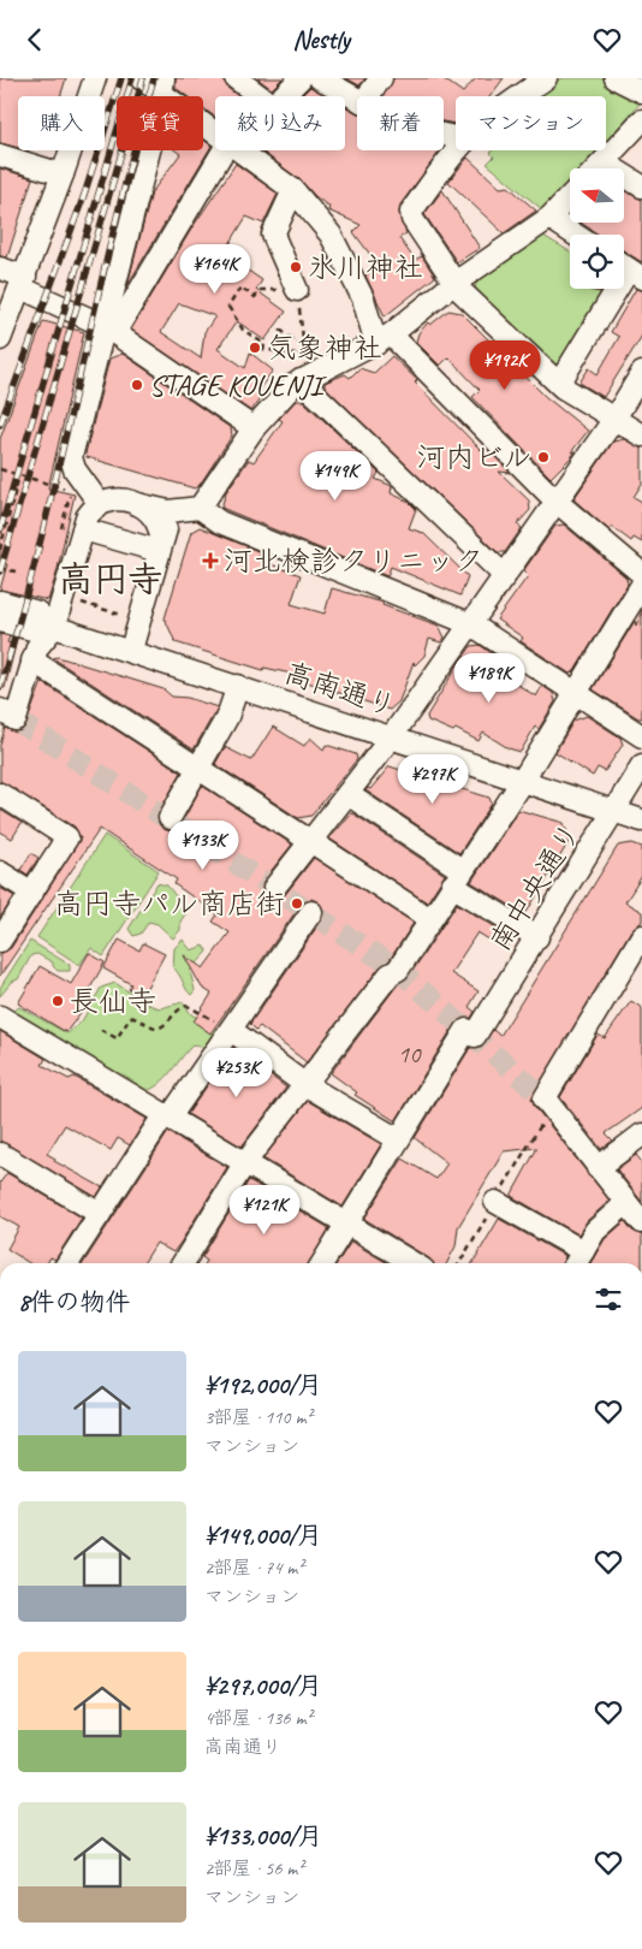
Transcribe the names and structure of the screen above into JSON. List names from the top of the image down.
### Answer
{
  "streets": {
    "street": ["高南通り", "南中央通り"]
  },
  "crossings": [
    ["高南通り", "南中央通り"]
  ],
  "districts": ["高円寺"],
  "places": {
    "other": [
      "氷川神社",
      "気象神社",
      "STAGE KOUENJI",
      "河内ビル",
      "高円寺パル商店街",
      "長仙寺"
    ],
    "health": ["河北検診クリニック"]
  },
  "house_numbers": ["10"],
  "north": "left",
  "page": {
    "header": "Nestly",
    "chip": [
      "購入",
      "賃貸",
      "絞り込み",
      "新着",
      "マンション"
    ],
    "price": [
      "¥164K",
      "¥192K",
      "¥149K",
      "¥189K",
      "¥297K",
      "¥133K",
      "¥253K",
      "¥121K"
    ],
    "heading": "8件の物件",
    "list": [
      {
        "name": "¥192,000/月",
        "note": "3部屋 · 110 m² · マンション"
      },
      {
        "name": "¥149,000/月",
        "note": "2部屋 · 74 m² · マンション"
      },
      {
        "name": "¥297,000/月",
        "note": "4部屋 · 136 m² · 高南通り"
      },
      {
        "name": "¥133,000/月",
        "note": "2部屋 · 56 m² · マンション"
      }
    ]
  }
}
